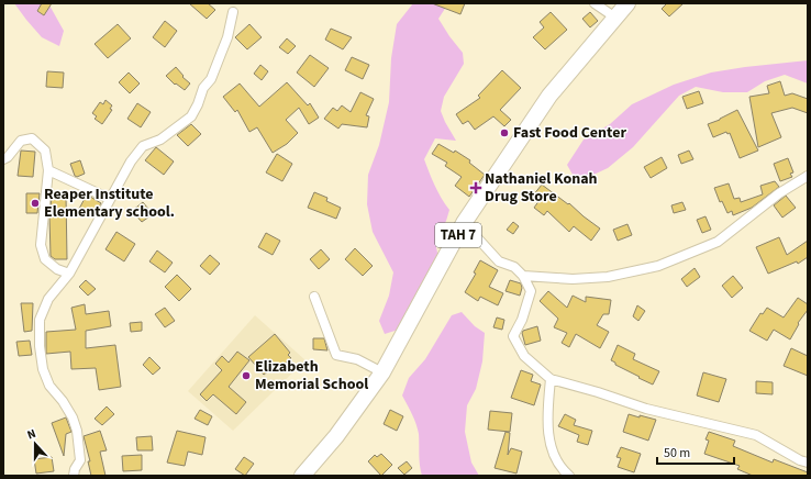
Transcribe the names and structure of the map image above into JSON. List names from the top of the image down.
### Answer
{
  "streets": {
    "highway": ["TAH 7"]
  },
  "places": {
    "other": ["Fast Food Center", "Reaper Institute Elementary school.", "Elizabeth Memorial School"],
    "health": ["Nathaniel Konah Drug Store"]
  },
  "scale_bar": "50 m",
  "north": "top"
}
